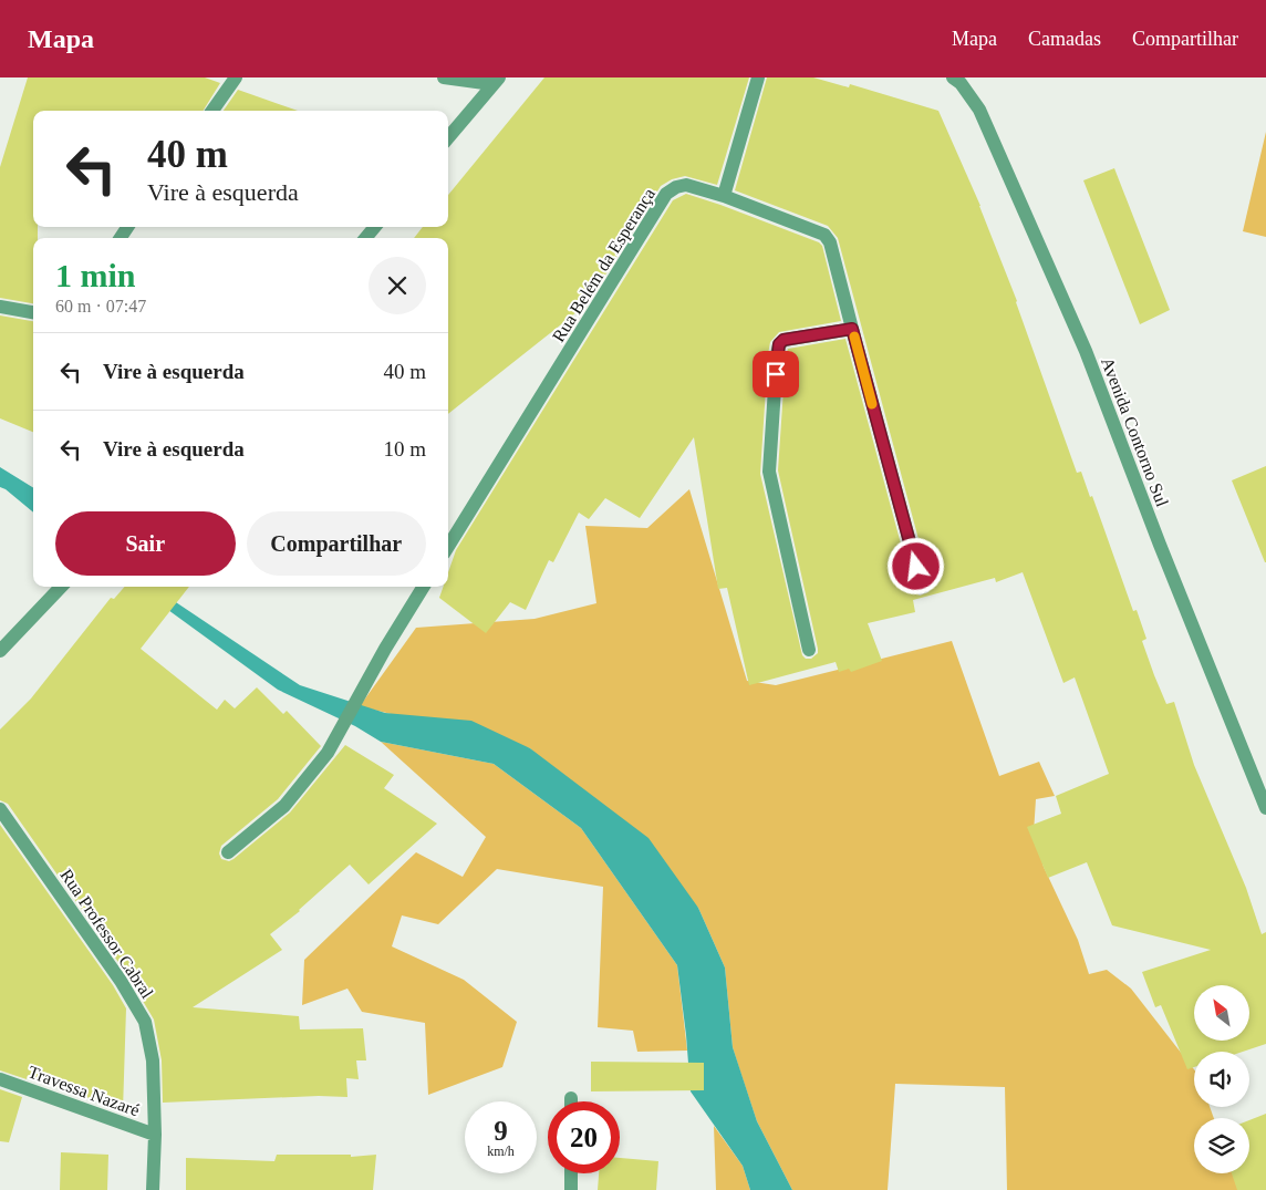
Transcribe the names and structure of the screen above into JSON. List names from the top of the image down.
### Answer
{
  "streets": {
    "street": [
      "Rua Belém da Esperança",
      "Avenida Contorno Sul",
      "Rua Professor Cabral",
      "Travessa Nazaré"
    ]
  },
  "crossings": [
    ["Rua Professor Cabral", "Travessa Nazaré"]
  ],
  "north": "top left",
  "page": {
    "header": "Mapa",
    "nav": ["Mapa", "Camadas", "Compartilhar"],
    "turn": ["40 m", "Vire à esquerda"],
    "heading": ["1 min", "60 m · 07:47"],
    "list": [
      {
        "name": "Vire à esquerda",
        "value": "40 m"
      },
      {
        "name": "Vire à esquerda",
        "value": "10 m"
      }
    ],
    "buttons": ["Sair", "Compartilhar"],
    "speed": "9 km/h",
    "limit": "20"
  }
}
